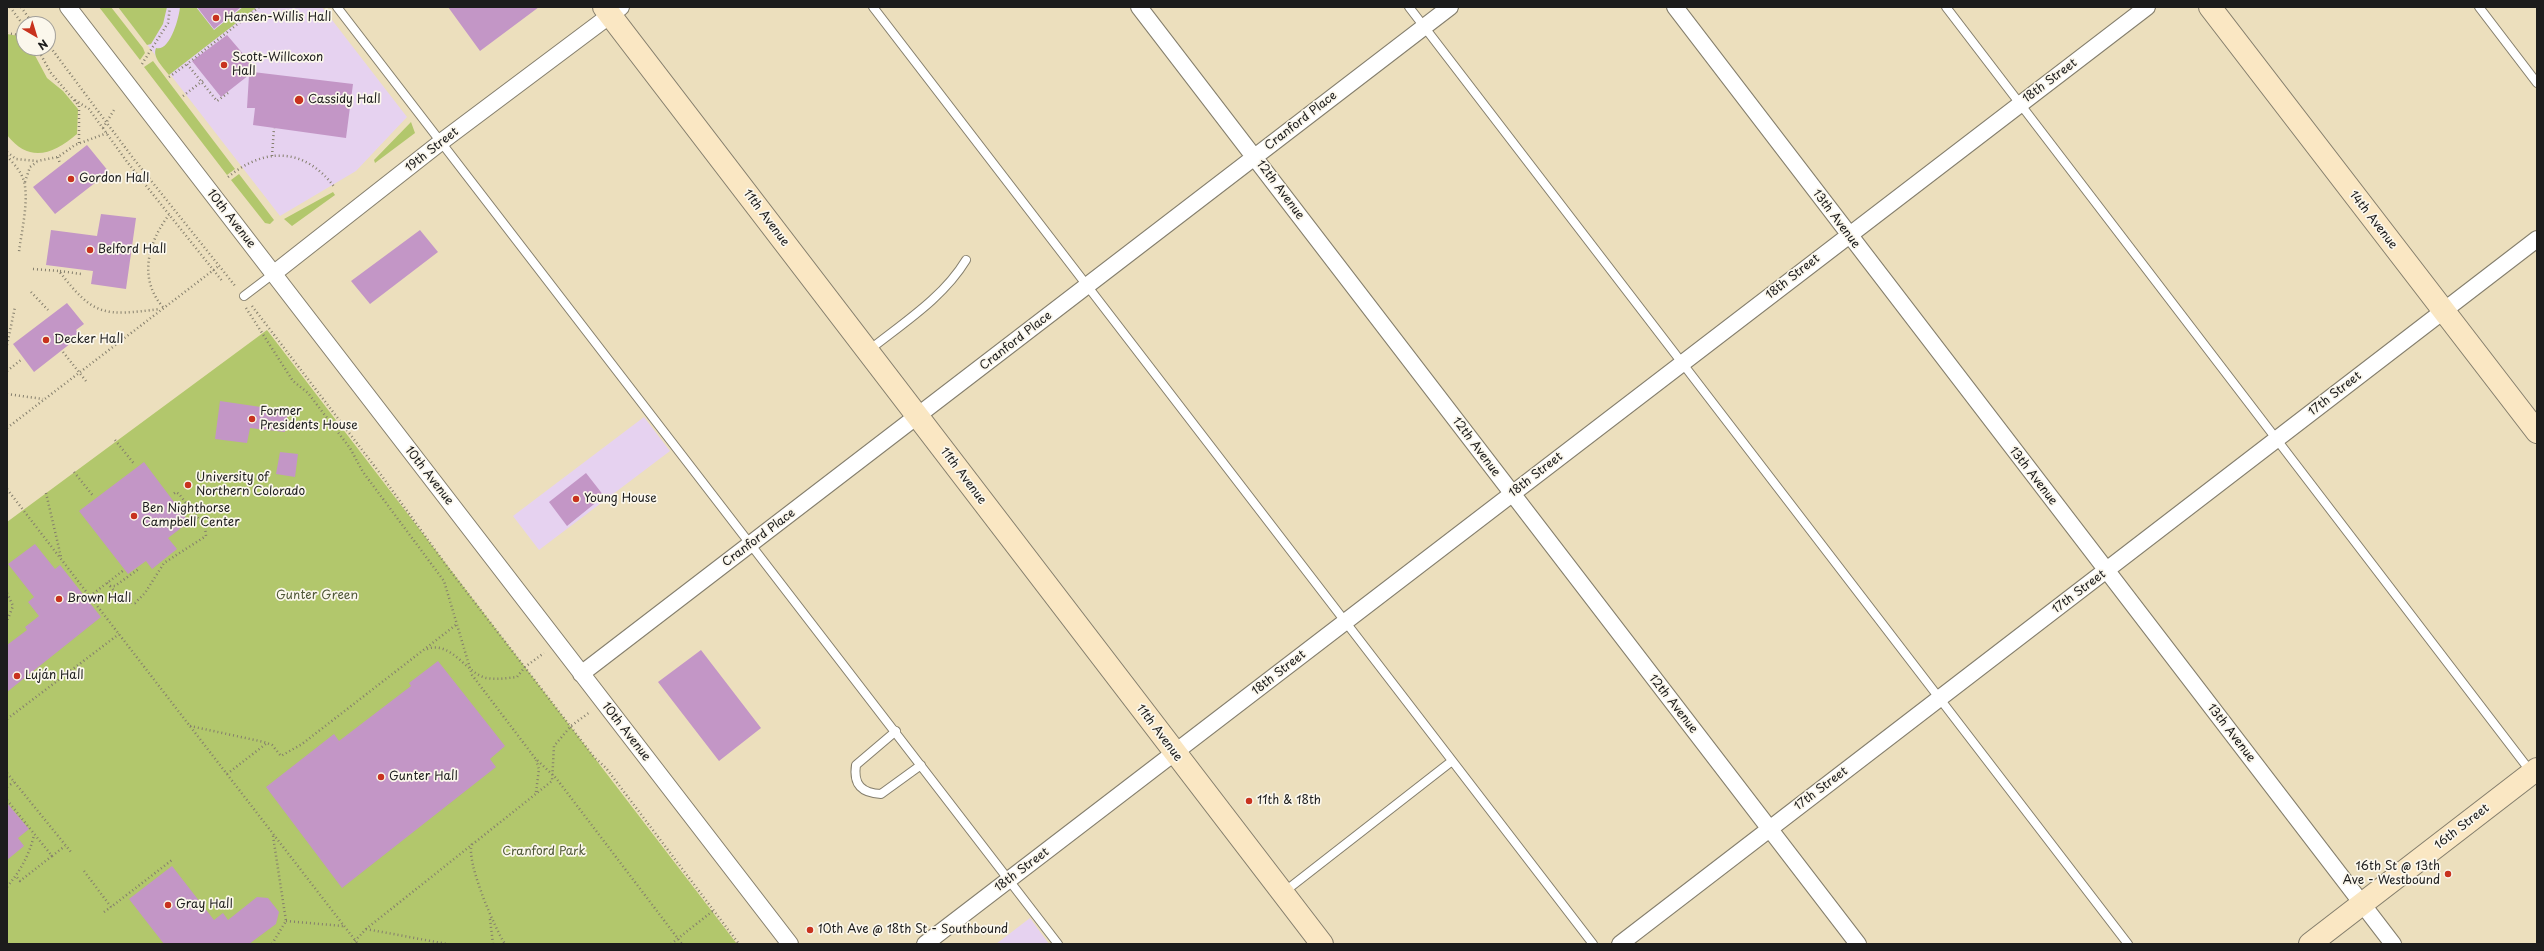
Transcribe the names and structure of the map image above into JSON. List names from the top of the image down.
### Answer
{
  "streets": {
    "main road": ["11th Avenue", "14th Avenue", "16th Street"],
    "street": [
      "18th Street",
      "Cranford Place",
      "19th Street",
      "12th Avenue",
      "10th Avenue",
      "13th Avenue",
      "17th Street"
    ]
  },
  "crossings": [
    ["18th Street", "12th Avenue"],
    ["18th Street", "11th Avenue"],
    ["18th Street", "13th Avenue"],
    ["Cranford Place", "12th Avenue"],
    ["Cranford Place", "11th Avenue"],
    ["Cranford Place", "10th Avenue"],
    ["19th Street", "11th Avenue"],
    ["19th Street", "10th Avenue"],
    ["12th Avenue", "17th Street"],
    ["13th Avenue", "17th Street"],
    ["13th Avenue", "16th Street"],
    ["14th Avenue", "17th Street"]
  ],
  "parks": ["Gunter Green", "Cranford Park"],
  "places": [
    "Hansen-Willis Hall",
    "Scott-Willcoxon Hall",
    "Cassidy Hall",
    "Gordon Hall",
    "Belford Hall",
    "Decker Hall",
    "Former Presidents House",
    "University of Northern Colorado",
    "Young House",
    "Ben Nighthorse Campbell Center",
    "Brown Hall",
    "Luján Hall",
    "Gunter Hall",
    "11th & 18th",
    "16th St @ 13th Ave - Westbound",
    "Gray Hall",
    "10th Ave @ 18th St - Southbound"
  ],
  "north": "bottom right"
}
